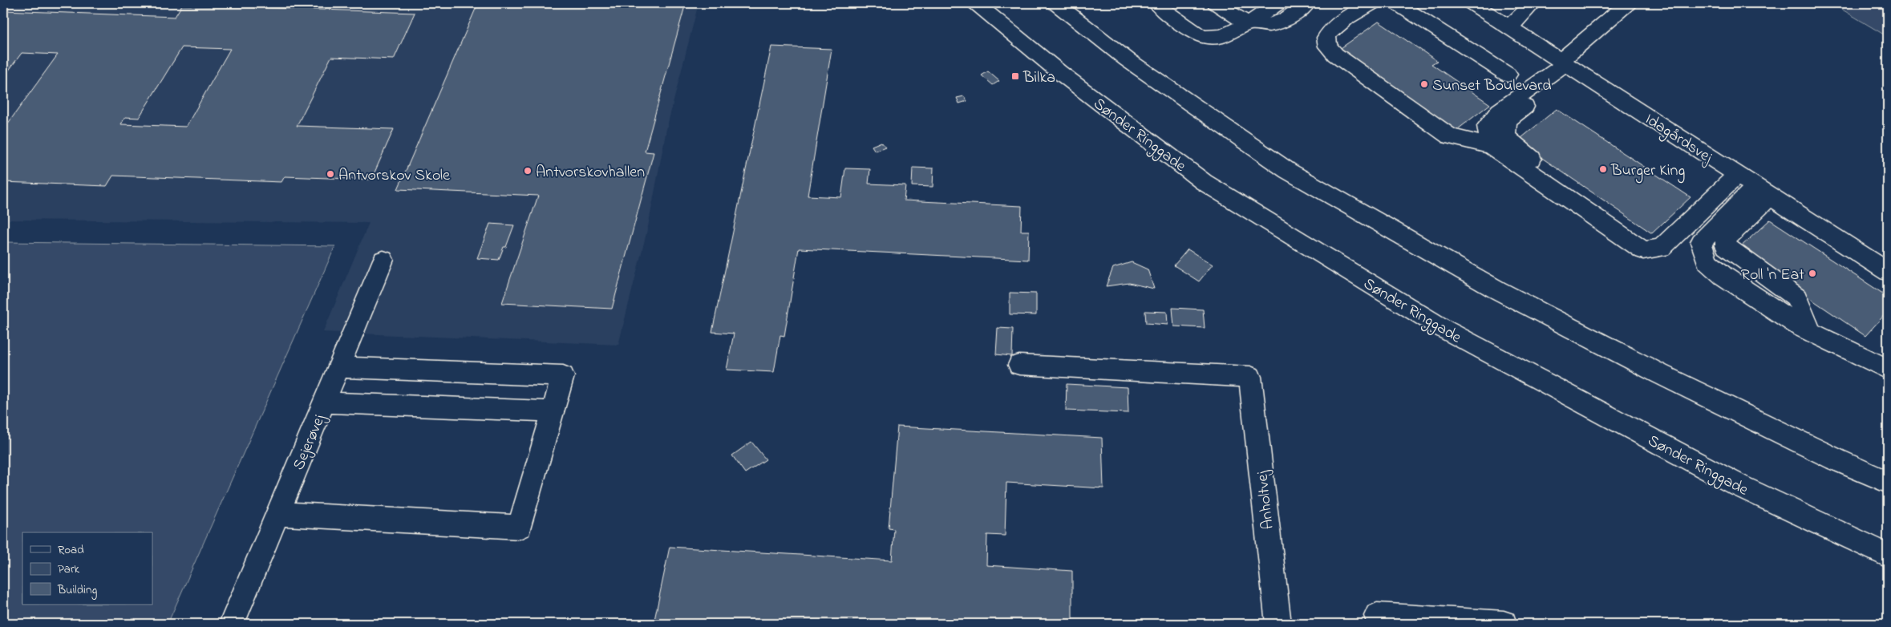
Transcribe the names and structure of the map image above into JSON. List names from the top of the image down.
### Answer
{
  "streets": {
    "street": [
      "Sønder Ringgade",
      "Idagårdsvej",
      "Sejerøvej",
      "Anholtvej"
    ]
  },
  "places": {
    "transit": ["Bilka"],
    "other": [
      "Sunset Boulevard",
      "Burger King",
      "Antvorskovhallen",
      "Antvorskov Skole",
      "Roll 'n Eat"
    ]
  },
  "legend": ["Road", "Park", "Building"]
}
